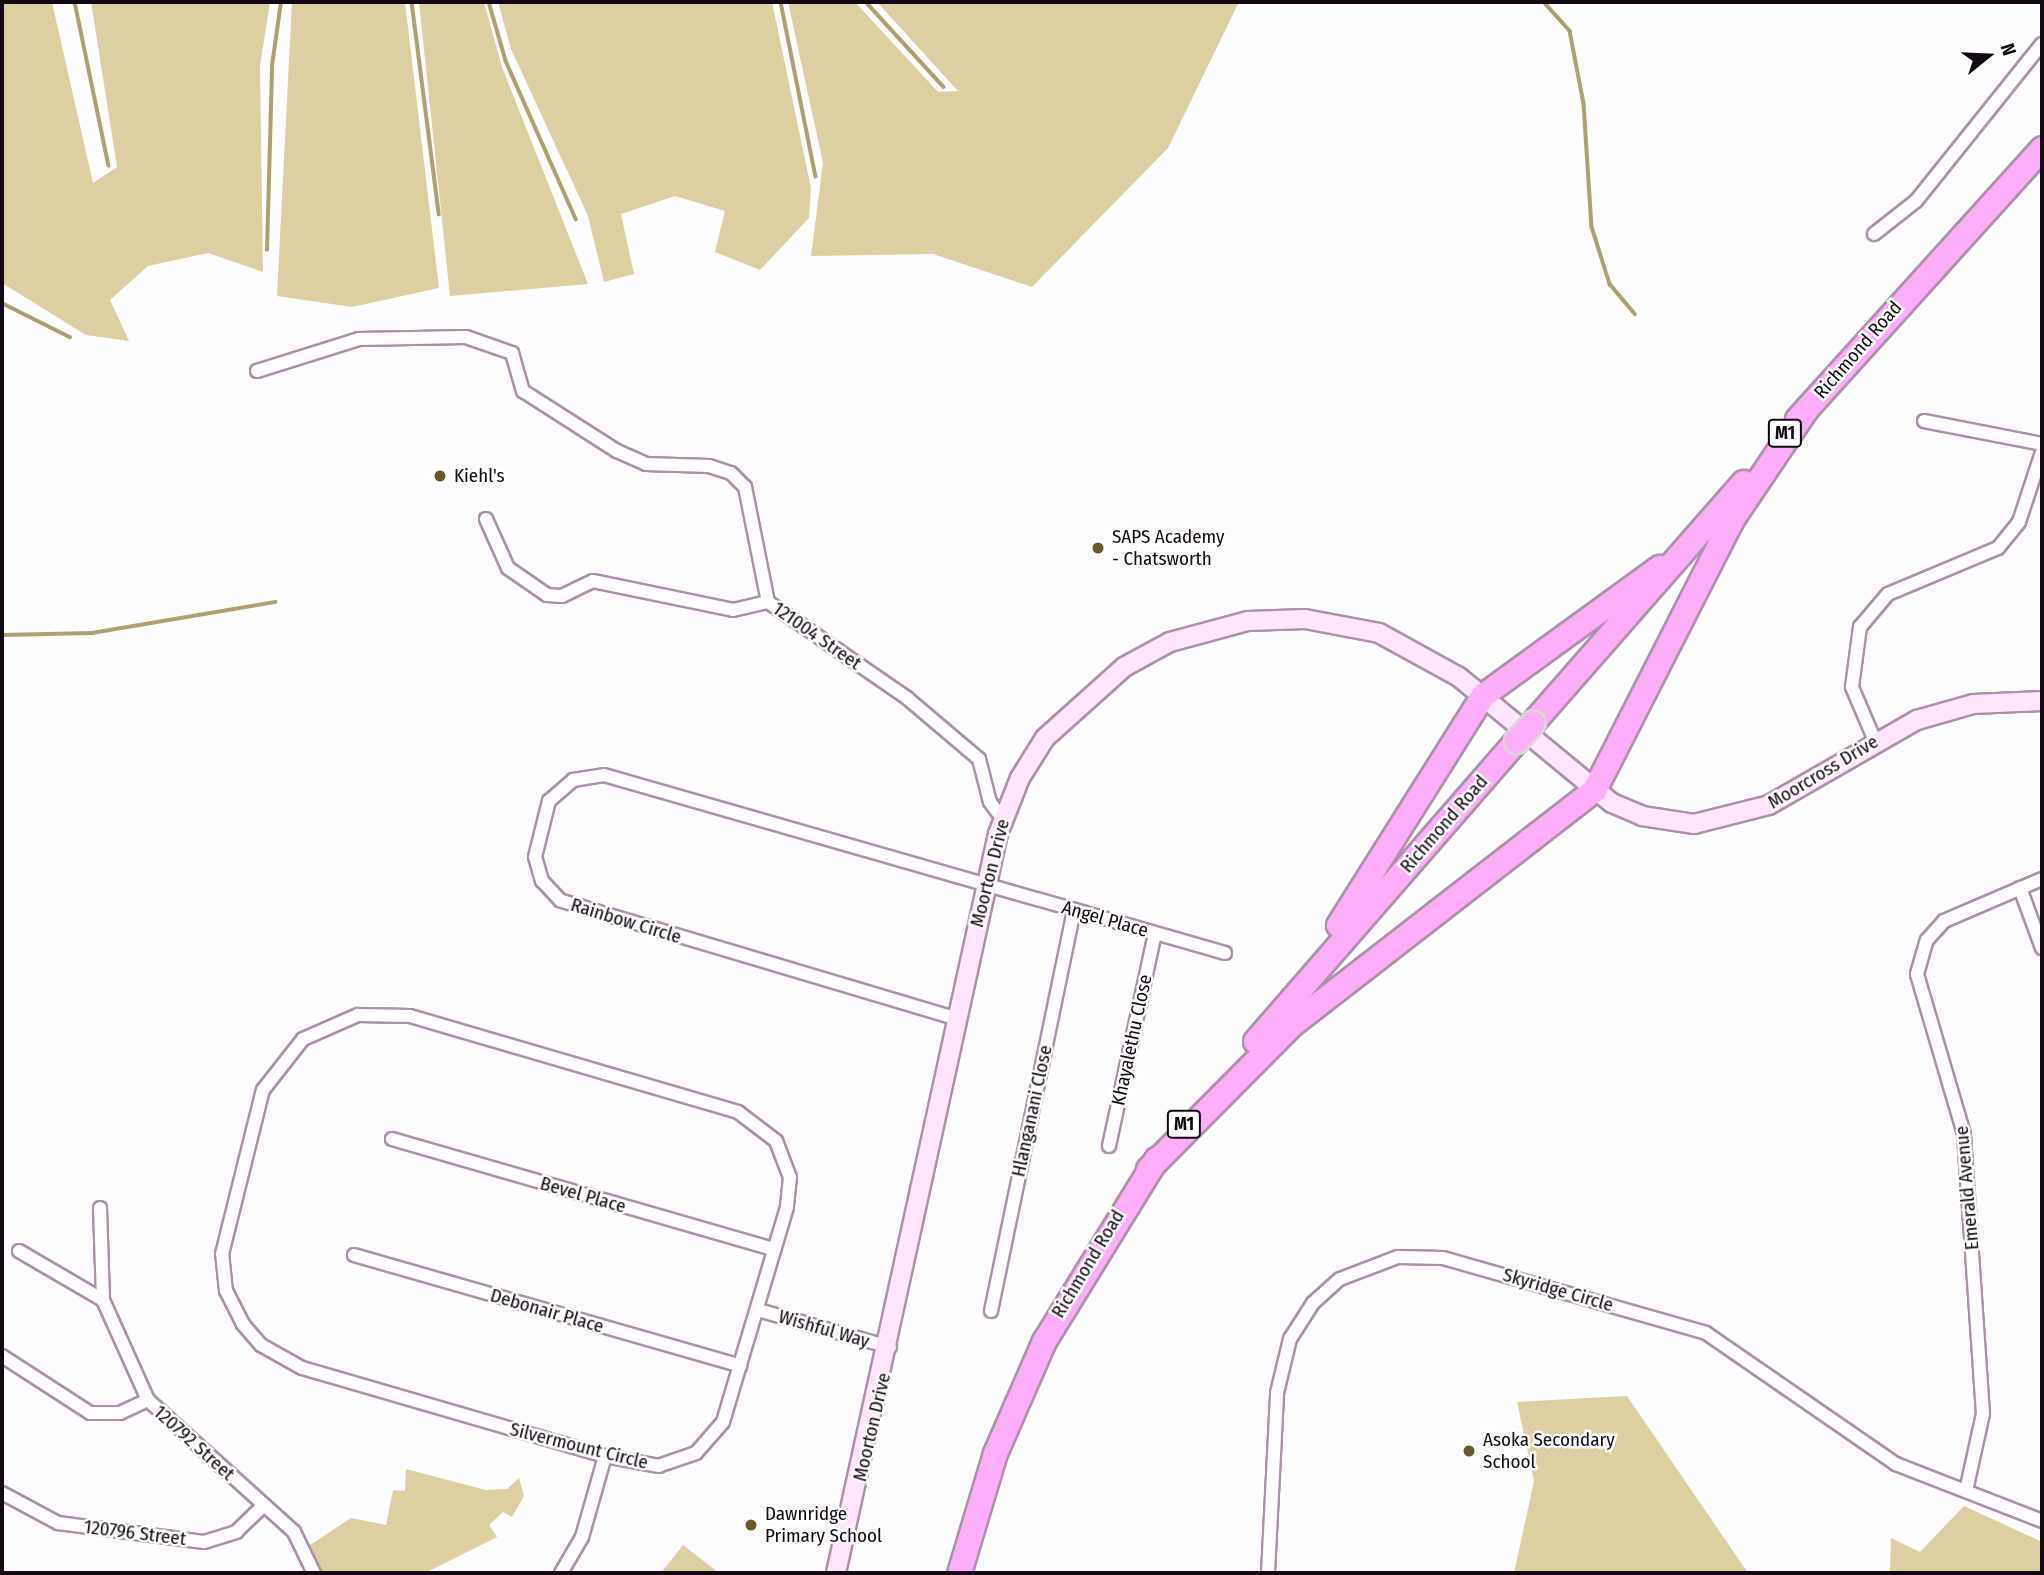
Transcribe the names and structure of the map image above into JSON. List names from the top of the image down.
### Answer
{
  "streets": {
    "highway": ["Richmond Road", "M1"],
    "street": [
      "121004 Street",
      "Moorcross Drive",
      "Moorton Drive",
      "Angel Place",
      "Rainbow Circle",
      "Khayalethu Close",
      "Hlanganani Close",
      "Emerald Avenue",
      "Bevel Place",
      "Skyridge Circle",
      "Debonair Place",
      "Wishful Way",
      "120792 Street",
      "Silvermount Circle",
      "120796 Street"
    ]
  },
  "crossings": [
    ["121004 Street", "Moorton Drive"],
    ["Moorcross Drive", "Moorton Drive"],
    ["Moorton Drive", "Angel Place"],
    ["Moorton Drive", "Rainbow Circle"],
    ["Moorton Drive", "Wishful Way"],
    ["Angel Place", "Rainbow Circle"],
    ["Angel Place", "Khayalethu Close"],
    ["Angel Place", "Hlanganani Close"],
    ["Emerald Avenue", "Skyridge Circle"],
    ["Bevel Place", "Silvermount Circle"],
    ["Debonair Place", "Silvermount Circle"],
    ["Wishful Way", "Silvermount Circle"],
    ["120792 Street", "120796 Street"]
  ],
  "places": [
    "Kiehl's",
    "SAPS Academy - Chatsworth",
    "Asoka Secondary School",
    "Dawnridge Primary School"
  ],
  "north": "right"
}
